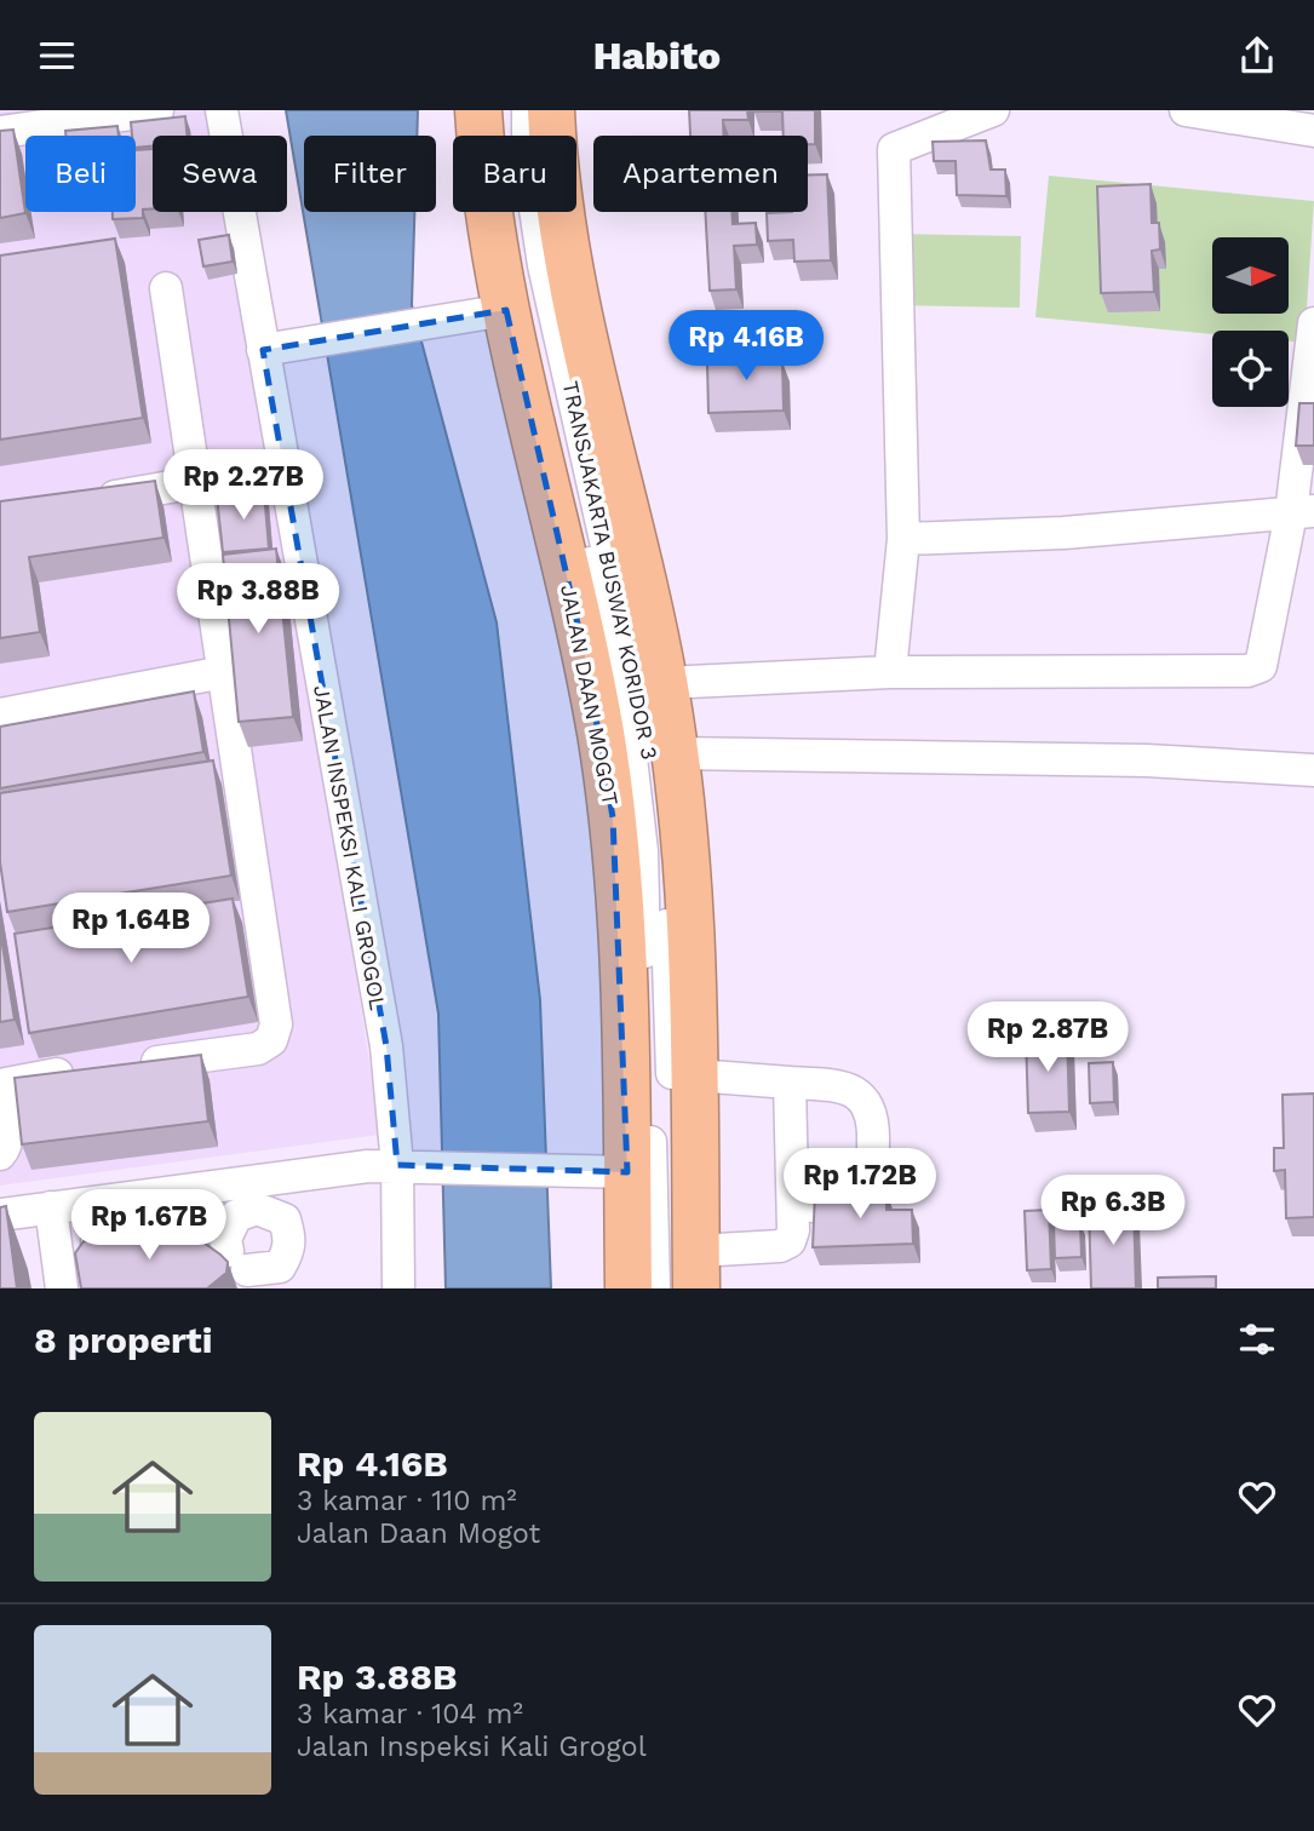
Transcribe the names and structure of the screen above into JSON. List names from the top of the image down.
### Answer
{
  "streets": {
    "highway": ["JALAN DAAN MOGOT"],
    "street": ["TRANSJAKARTA BUSWAY KORIDOR 3", "JALAN INSPEKSI KALI GROGOL"]
  },
  "north": "right",
  "page": {
    "header": "Habito",
    "chip": [
      "Beli",
      "Sewa",
      "Filter",
      "Baru",
      "Apartemen"
    ],
    "price": [
      "Rp 4.16B",
      "Rp 2.27B",
      "Rp 3.88B",
      "Rp 1.64B",
      "Rp 2.87B",
      "Rp 1.72B",
      "Rp 6.3B",
      "Rp 1.67B"
    ],
    "heading": "8 properti",
    "list": [
      {
        "name": "Rp 4.16B",
        "note": "3 kamar · 110 m² · Jalan Daan Mogot"
      },
      {
        "name": "Rp 3.88B",
        "note": "3 kamar · 104 m² · Jalan Inspeksi Kali Grogol"
      }
    ]
  }
}
